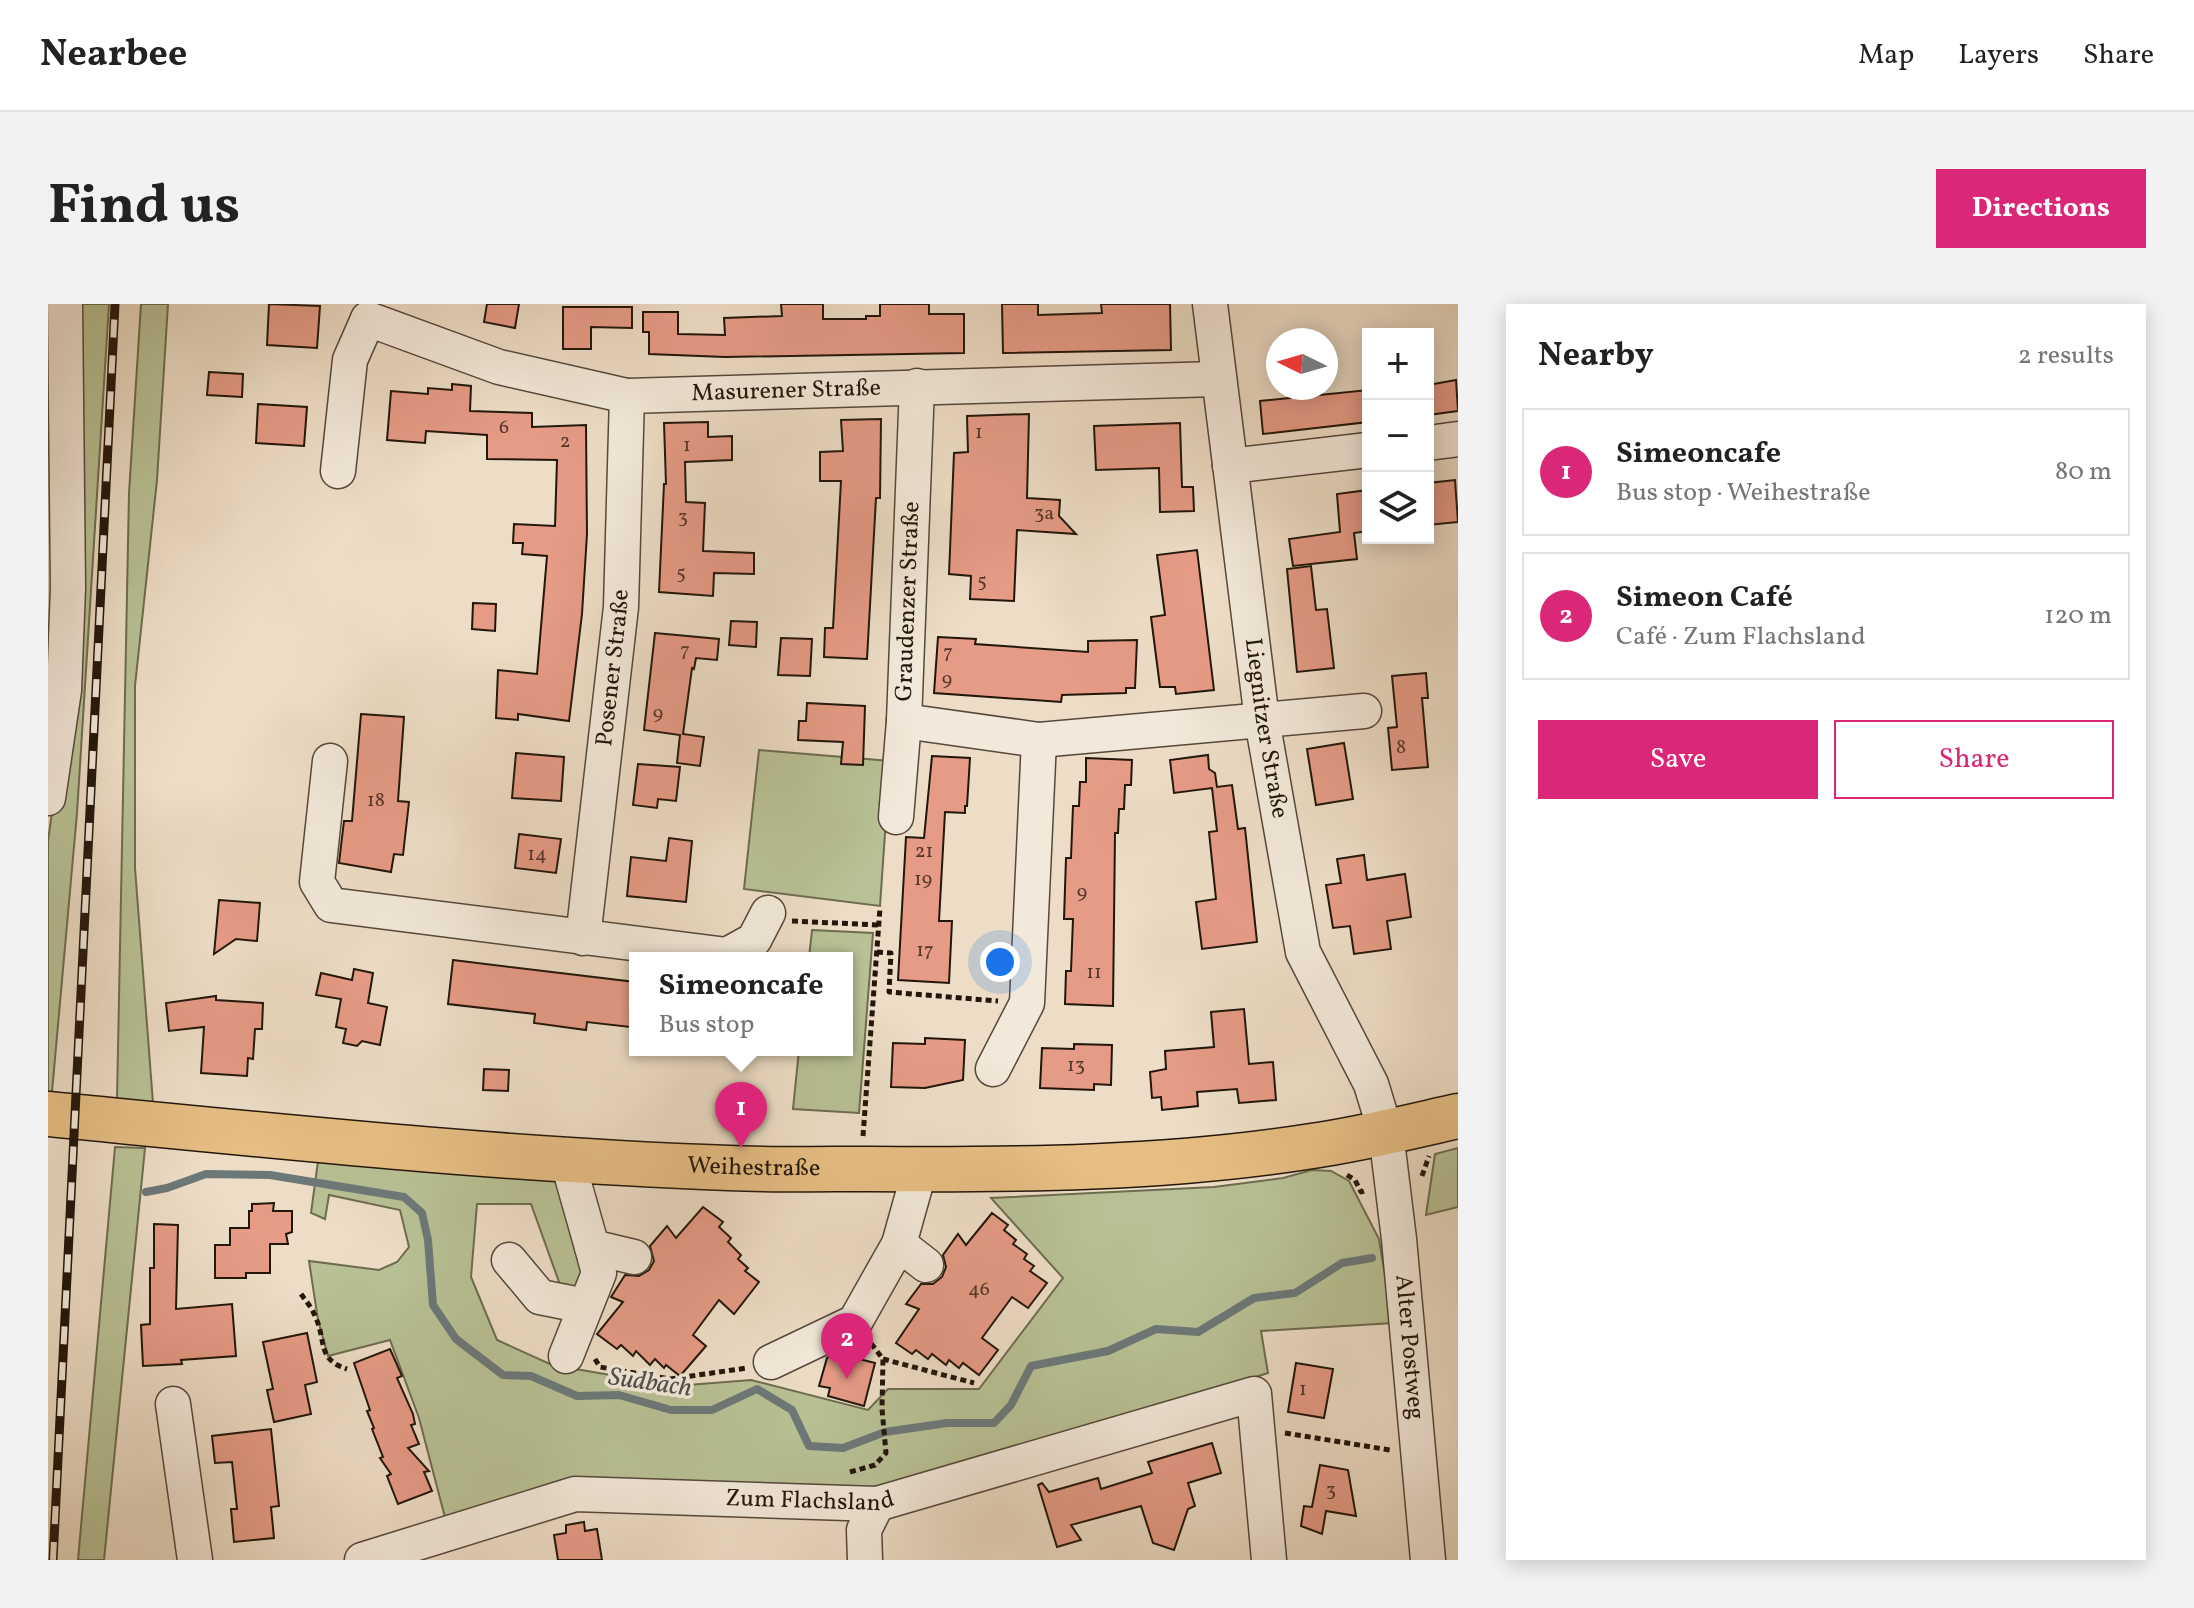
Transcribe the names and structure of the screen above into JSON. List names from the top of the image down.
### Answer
{
  "streets": {
    "main road": ["Weihestraße"],
    "street": [
      "Masurener Straße",
      "Graudenzer Straße",
      "Posener Straße",
      "Liegnitzer Straße",
      "Alter Postweg",
      "Zum Flachsland"
    ]
  },
  "crossings": [
    ["Masurener Straße", "Graudenzer Straße"],
    ["Masurener Straße", "Posener Straße"],
    ["Masurener Straße", "Liegnitzer Straße"],
    ["Liegnitzer Straße", "Weihestraße"],
    ["Liegnitzer Straße", "Alter Postweg"],
    ["Weihestraße", "Alter Postweg"]
  ],
  "water": ["Sudbach"],
  "house_numbers": [
    "6",
    "1",
    "2",
    "1",
    "3a",
    "3",
    "5",
    "5",
    "7",
    "7",
    "9",
    "9",
    "8",
    "18",
    "21",
    "14",
    "19",
    "9",
    "17",
    "11",
    "13",
    "46",
    "1",
    "3"
  ],
  "north": "left",
  "page": {
    "header": "Nearbee",
    "nav": ["Map", "Layers", "Share"],
    "title": "Find us",
    "buttons": [
      "Directions",
      ["Save", "Share"]
    ],
    "heading": ["Nearby", "2 results"],
    "map_buttons": ["+", "−"],
    "list": [
      {
        "mark": "1",
        "name": "Simeoncafe",
        "note": "Bus stop · Weihestraße",
        "value": "80 m"
      },
      {
        "mark": "2",
        "name": "Simeon Café",
        "note": "Café · Zum Flachsland",
        "value": "120 m"
      }
    ],
    "popup": ["Simeoncafe", "Bus stop"],
    "pins": ["1", "2"]
  }
}
